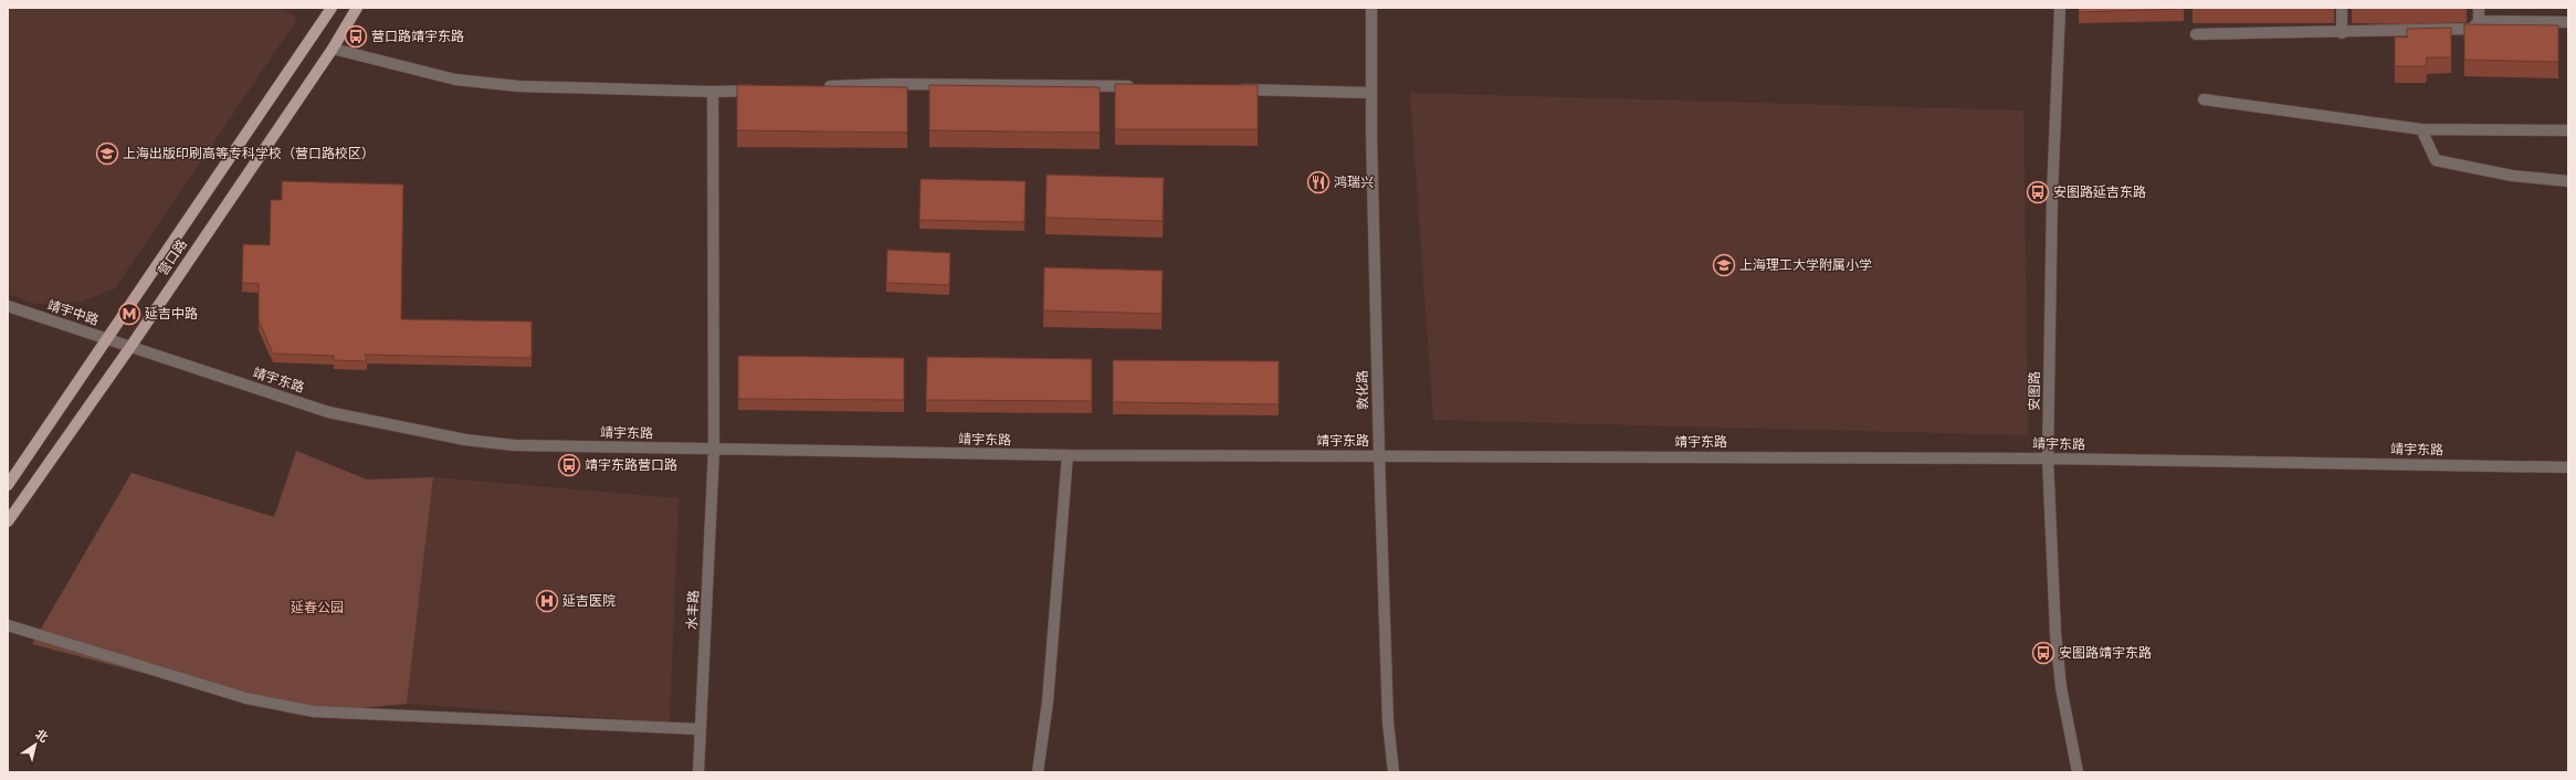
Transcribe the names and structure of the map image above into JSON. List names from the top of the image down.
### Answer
{
  "streets": {
    "main road": ["营口路"],
    "street": [
      "靖宇中路",
      "靖宇东路",
      "敦化路",
      "安图路",
      "水丰路"
    ]
  },
  "crossings": [
    ["营口路", "靖宇中路"],
    ["营口路", "靖宇东路"],
    ["靖宇中路", "靖宇东路"],
    ["靖宇东路", "敦化路"],
    ["靖宇东路", "安图路"],
    ["靖宇东路", "水丰路"]
  ],
  "parks": ["延春公园"],
  "places": {
    "bus stop": [
      "营口路靖宇东路",
      "安图路延吉东路",
      "靖宇东路营口路",
      "安图路靖宇东路"
    ],
    "school or university": ["上海出版印刷高等专科学校（营口路校区）", "上海理工大学附属小学"],
    "restaurant": ["鸿瑞兴"],
    "metro station": ["延吉中路"],
    "hospital": ["延吉医院"]
  },
  "north": "top right"
}
